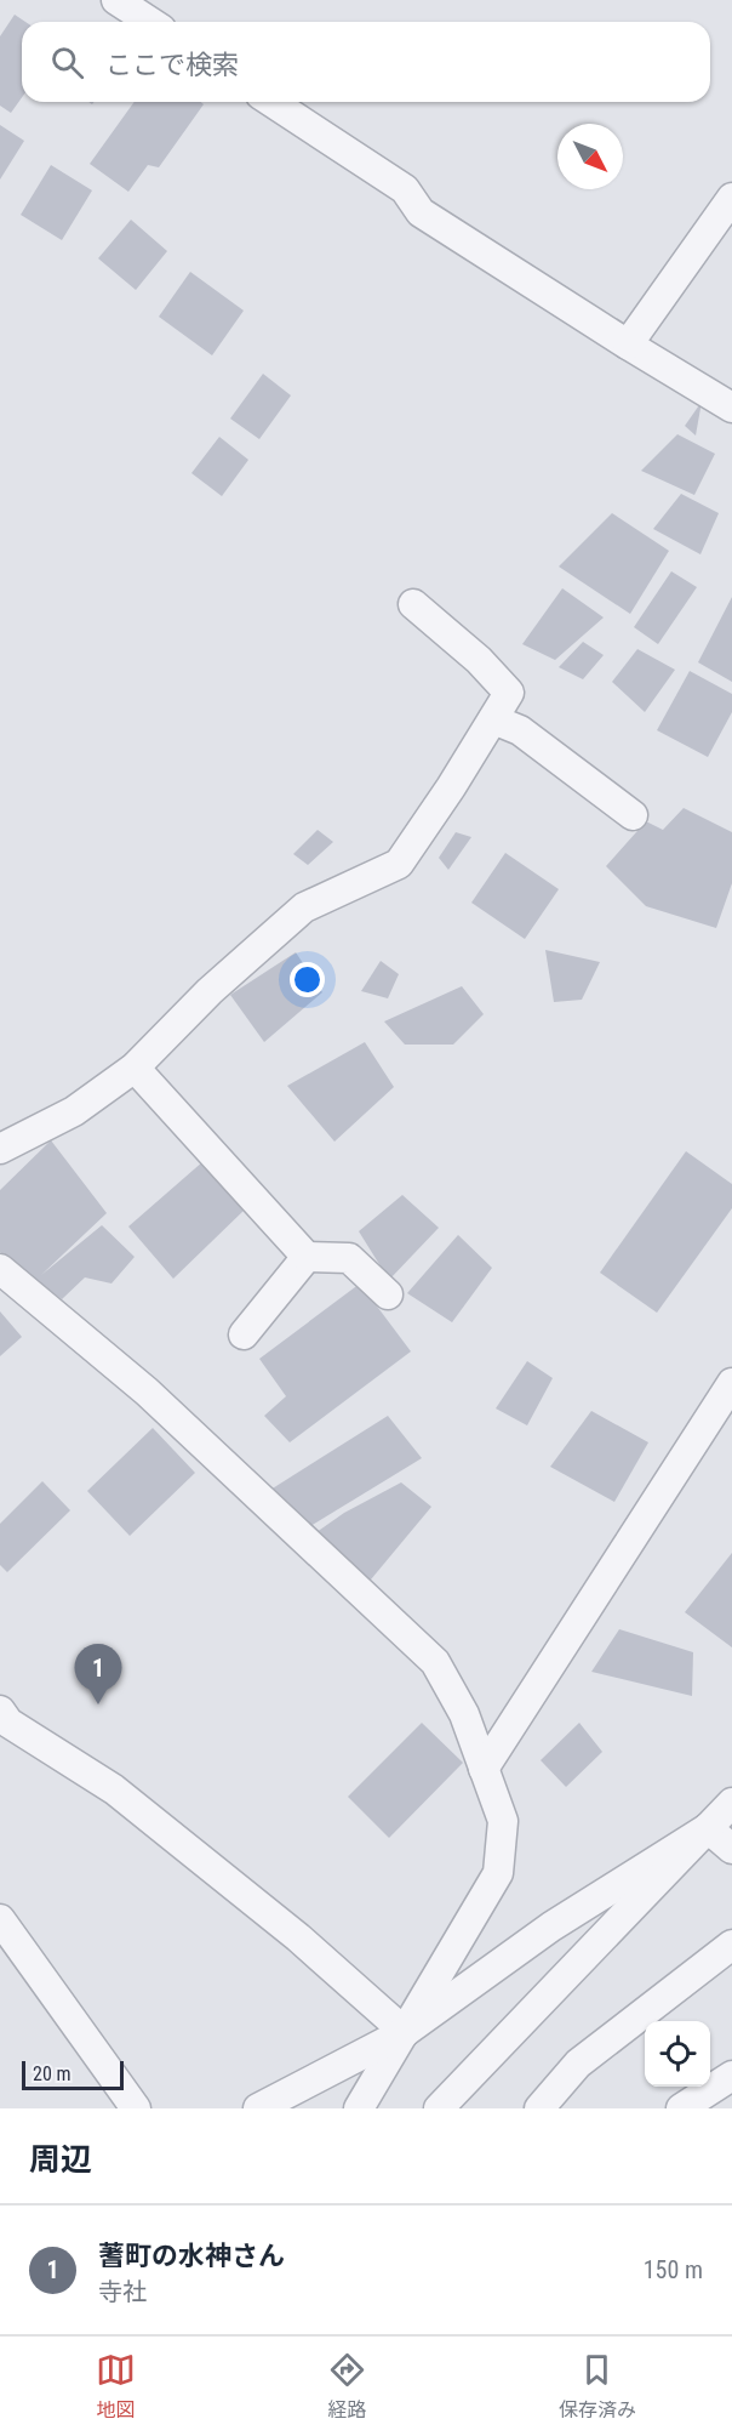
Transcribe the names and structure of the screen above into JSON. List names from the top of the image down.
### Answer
{
  "scale_bar": "20 m",
  "north": "bottom right",
  "page": {
    "search": "ここで検索",
    "pins": "1",
    "scale": "20 m",
    "heading": "周辺",
    "list": [
      {
        "mark": "1",
        "name": "蓍町の水神さん",
        "note": "寺社",
        "value": "150 m"
      }
    ],
    "nav": ["地図", "経路", "保存済み"]
  }
}
